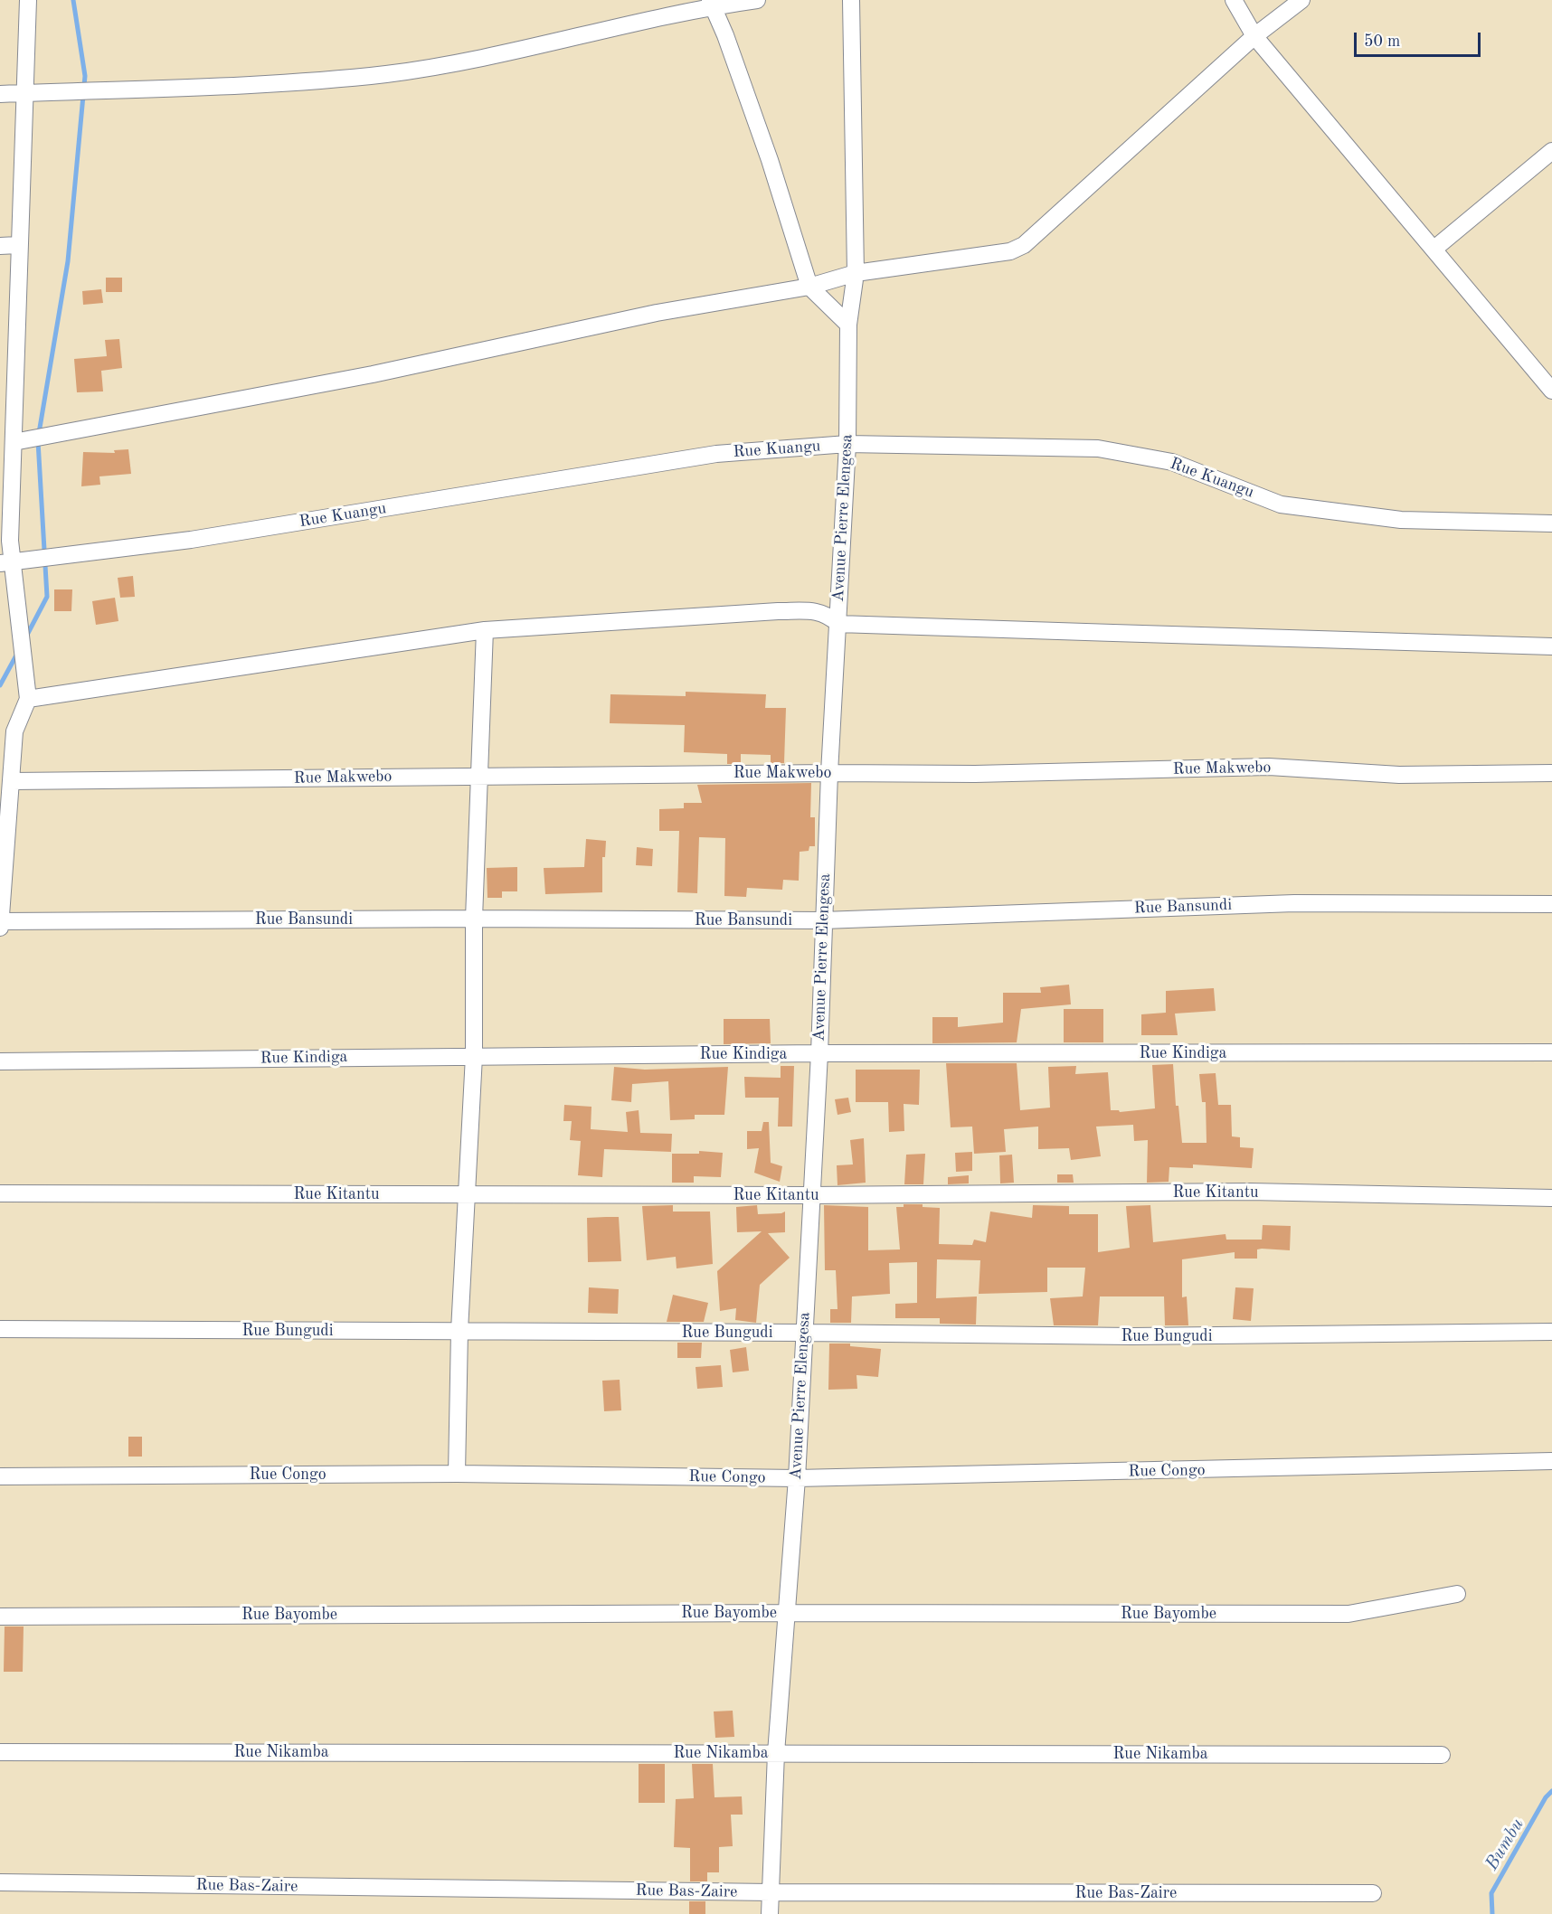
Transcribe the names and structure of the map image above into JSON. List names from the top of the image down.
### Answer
{
  "streets": {
    "street": [
      "Rue Kuangu",
      "Avenue Pierre Elengesa",
      "Rue Makwebo",
      "Rue Bansundi",
      "Rue Kindiga",
      "Rue Kitantu",
      "Rue Bungudi",
      "Rue Congo",
      "Rue Bayombe",
      "Rue Nikamba",
      "Rue Bas-Zaire"
    ]
  },
  "crossings": [
    ["Rue Kuangu", "Avenue Pierre Elengesa"],
    ["Avenue Pierre Elengesa", "Rue Makwebo"],
    ["Avenue Pierre Elengesa", "Rue Bansundi"],
    ["Avenue Pierre Elengesa", "Rue Kindiga"],
    ["Avenue Pierre Elengesa", "Rue Kitantu"],
    ["Avenue Pierre Elengesa", "Rue Bungudi"],
    ["Avenue Pierre Elengesa", "Rue Congo"],
    ["Avenue Pierre Elengesa", "Rue Bayombe"],
    ["Avenue Pierre Elengesa", "Rue Nikamba"],
    ["Avenue Pierre Elengesa", "Rue Bas-Zaire"]
  ],
  "water": ["Bumbu"],
  "scale_bar": "50 m"
}
